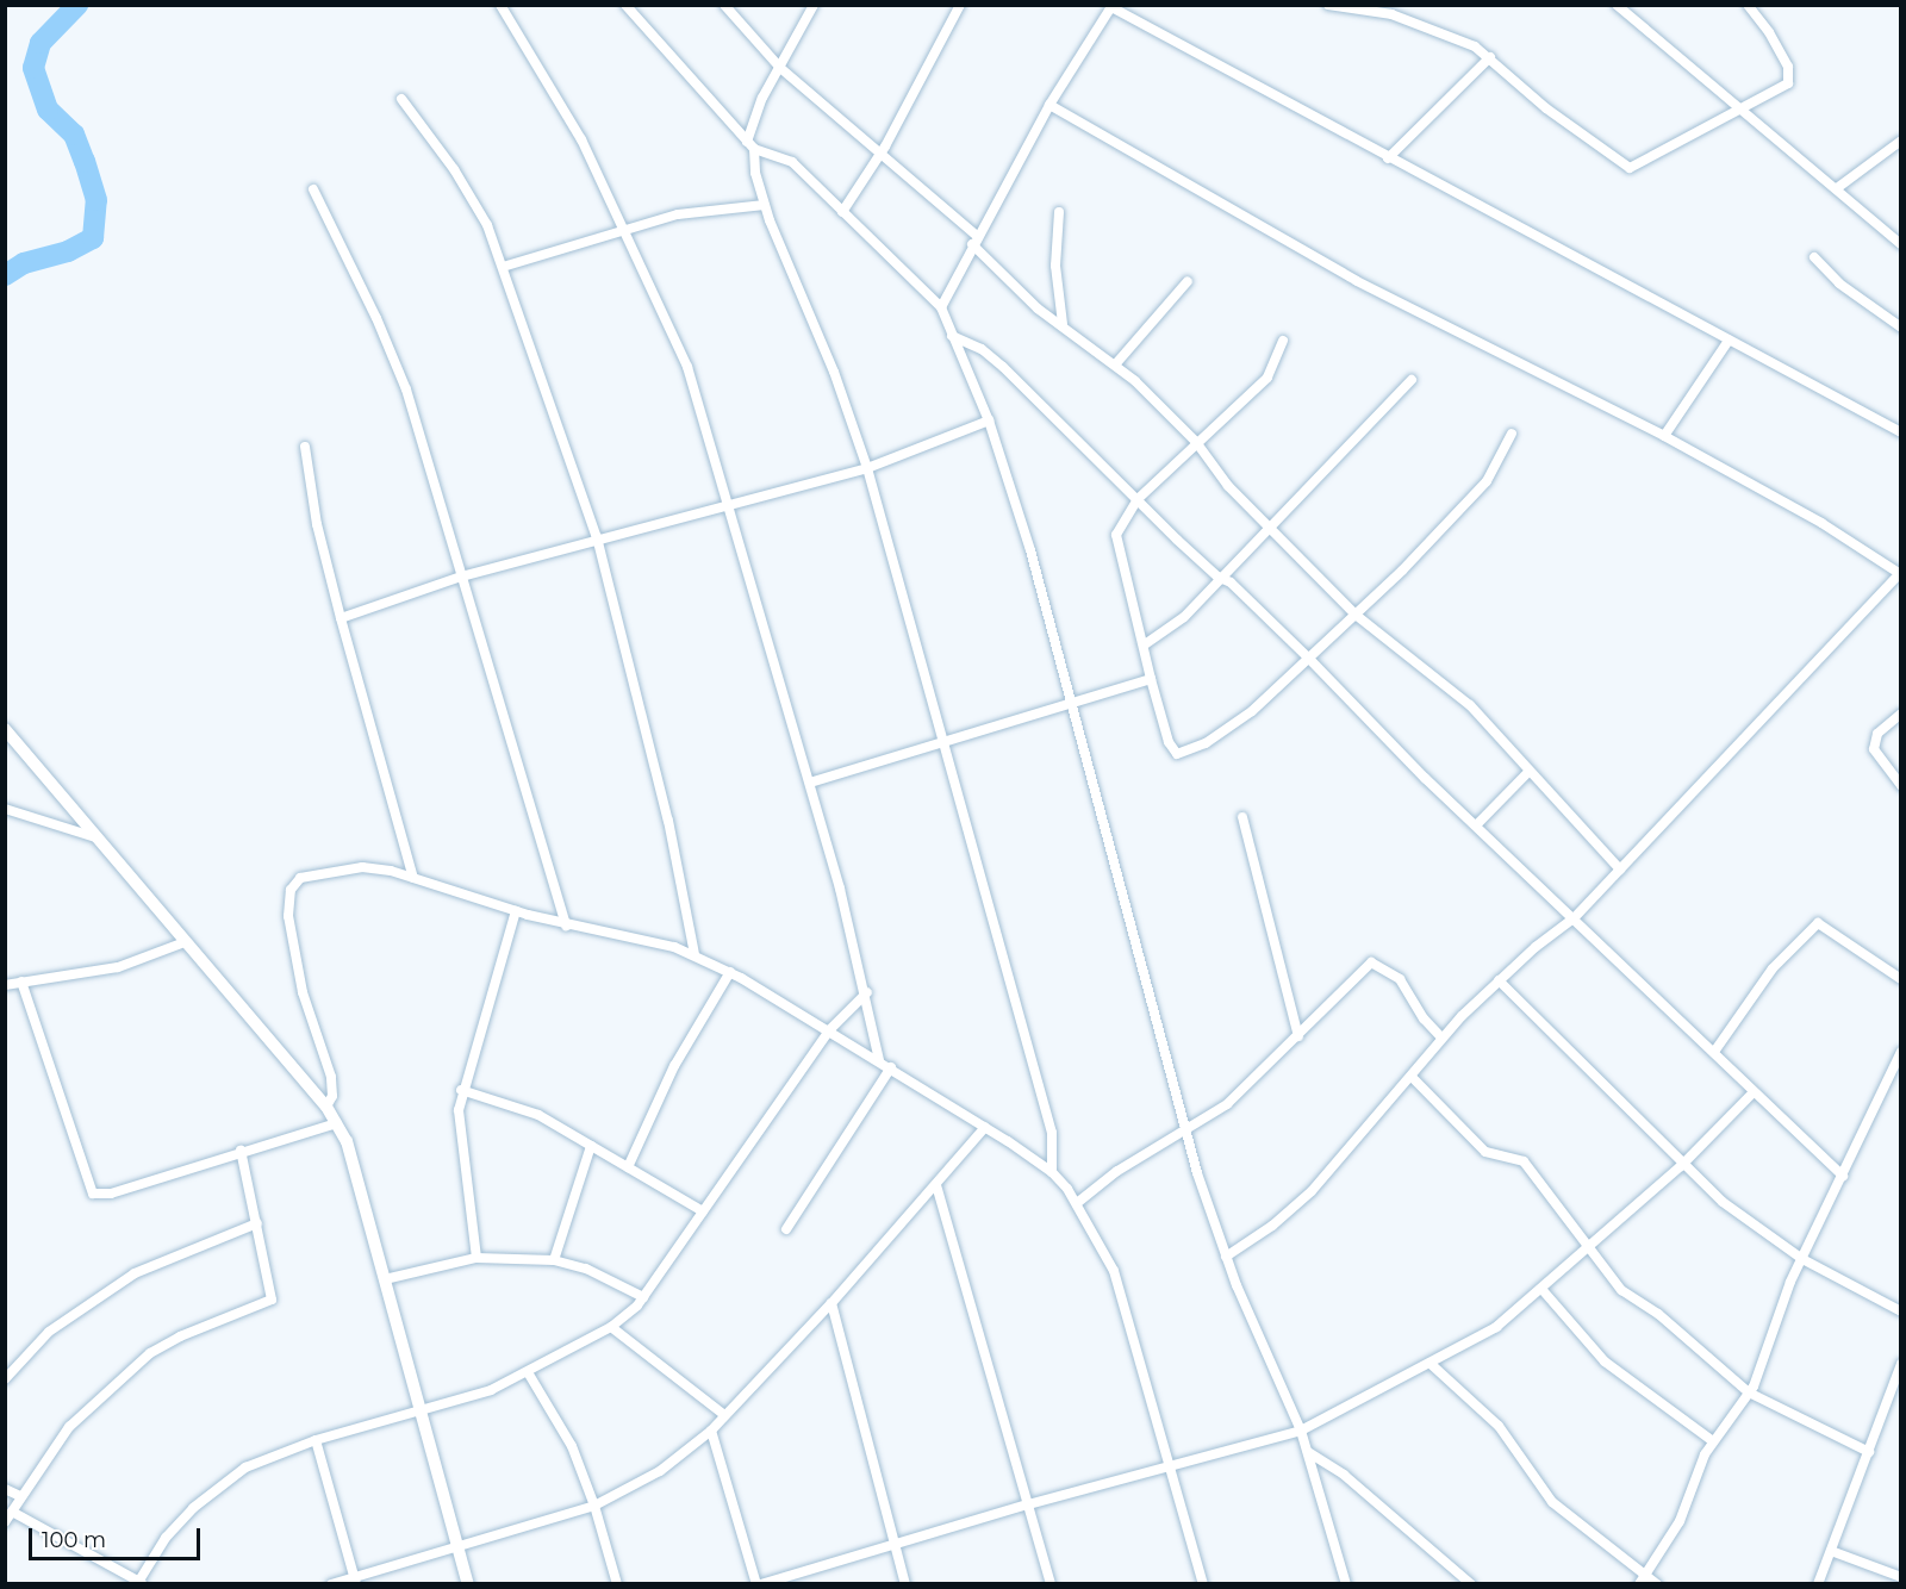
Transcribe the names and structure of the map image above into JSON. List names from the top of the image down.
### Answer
{
  "scale_bar": "100 m"
}
